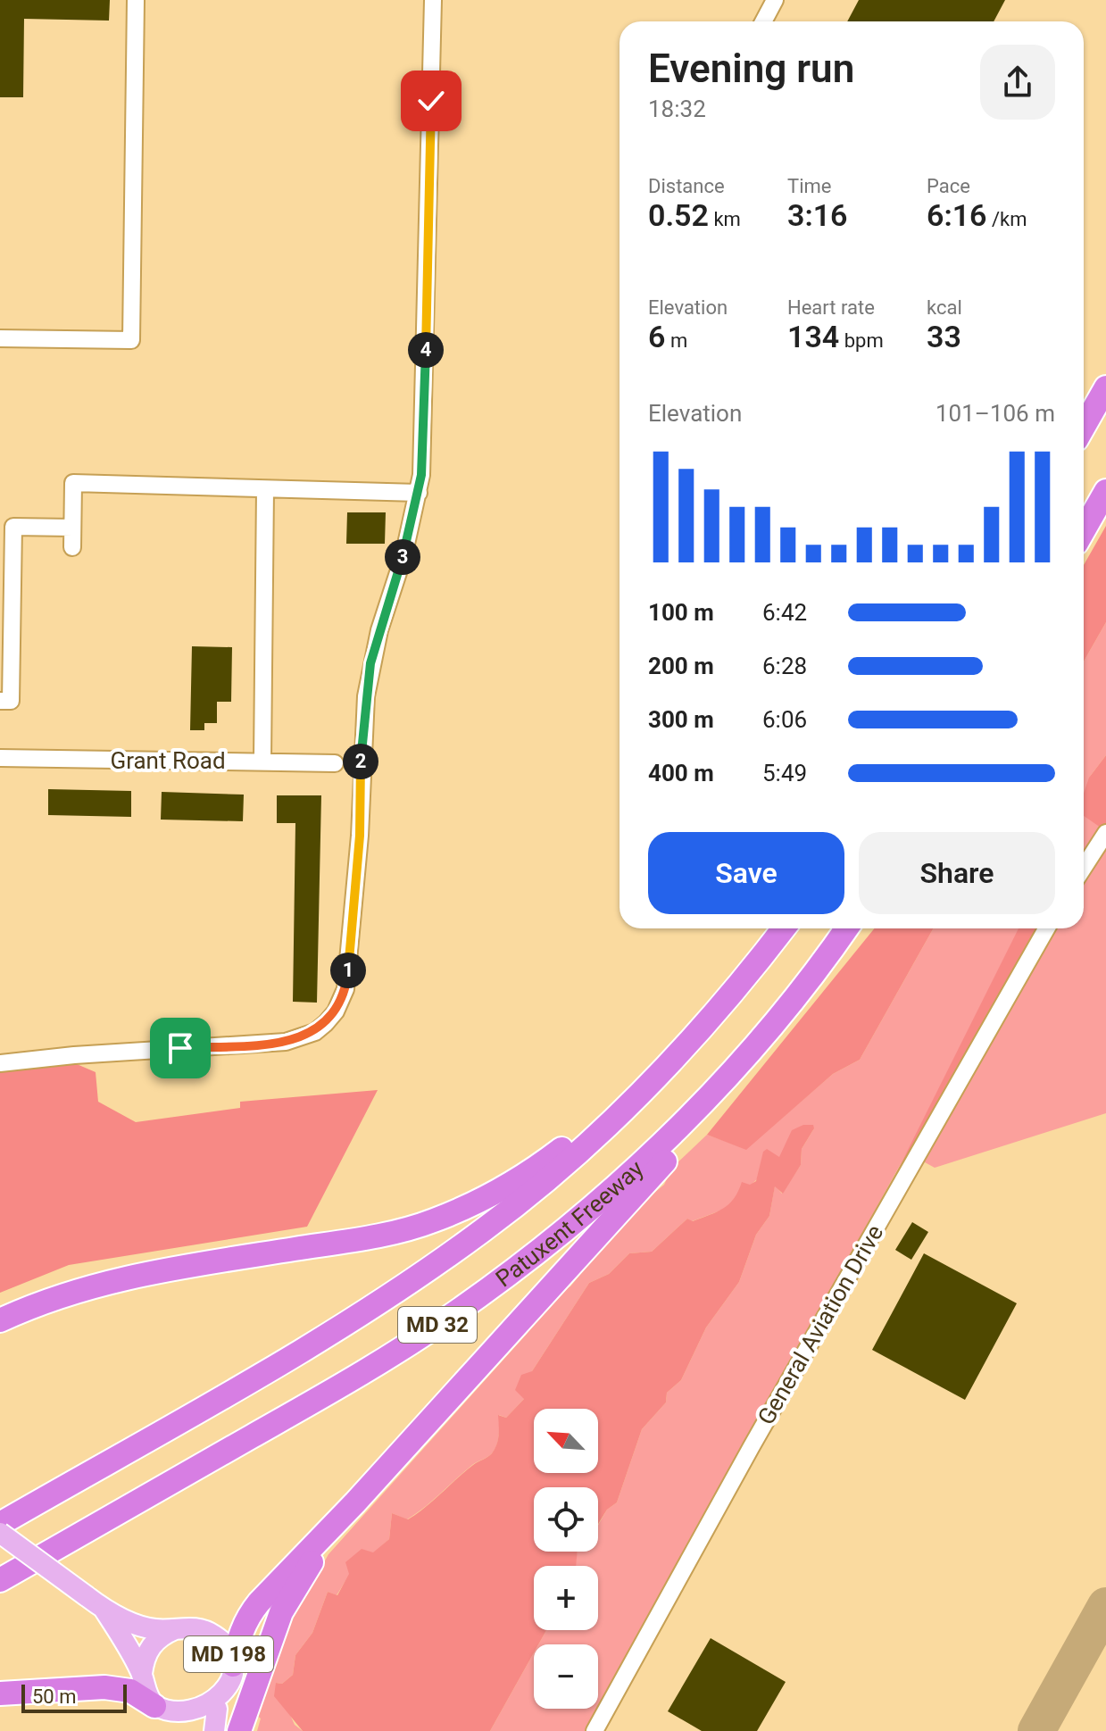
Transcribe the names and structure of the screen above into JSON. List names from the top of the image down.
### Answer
{
  "streets": {
    "highway": ["Patuxent Freeway", "MD 32"],
    "main road": ["MD 198"],
    "street": ["Grant Road", "General Aviation Drive"]
  },
  "scale_bar": "50 m",
  "north": "top left",
  "page": {
    "heading": ["Evening run", "18:32"],
    "stats": [
      ["Distance", "0.52 km"],
      ["Time", "3:16"],
      ["Pace", "6:16 /km"],
      ["Elevation", "6 m"],
      ["Heart rate", "134 bpm"],
      ["kcal", "33"]
    ],
    "pins": [
      "4",
      "3",
      "2",
      "1"
    ],
    "chart": ["Elevation", "101–106 m"],
    "list": [
      {
        "name": "100 m",
        "note": "6:42"
      },
      {
        "name": "200 m",
        "note": "6:28"
      },
      {
        "name": "300 m",
        "note": "6:06"
      },
      {
        "name": "400 m",
        "note": "5:49"
      }
    ],
    "buttons": ["Save", "Share"],
    "map_buttons": ["+", "−"],
    "scale": "50 m"
  }
}
